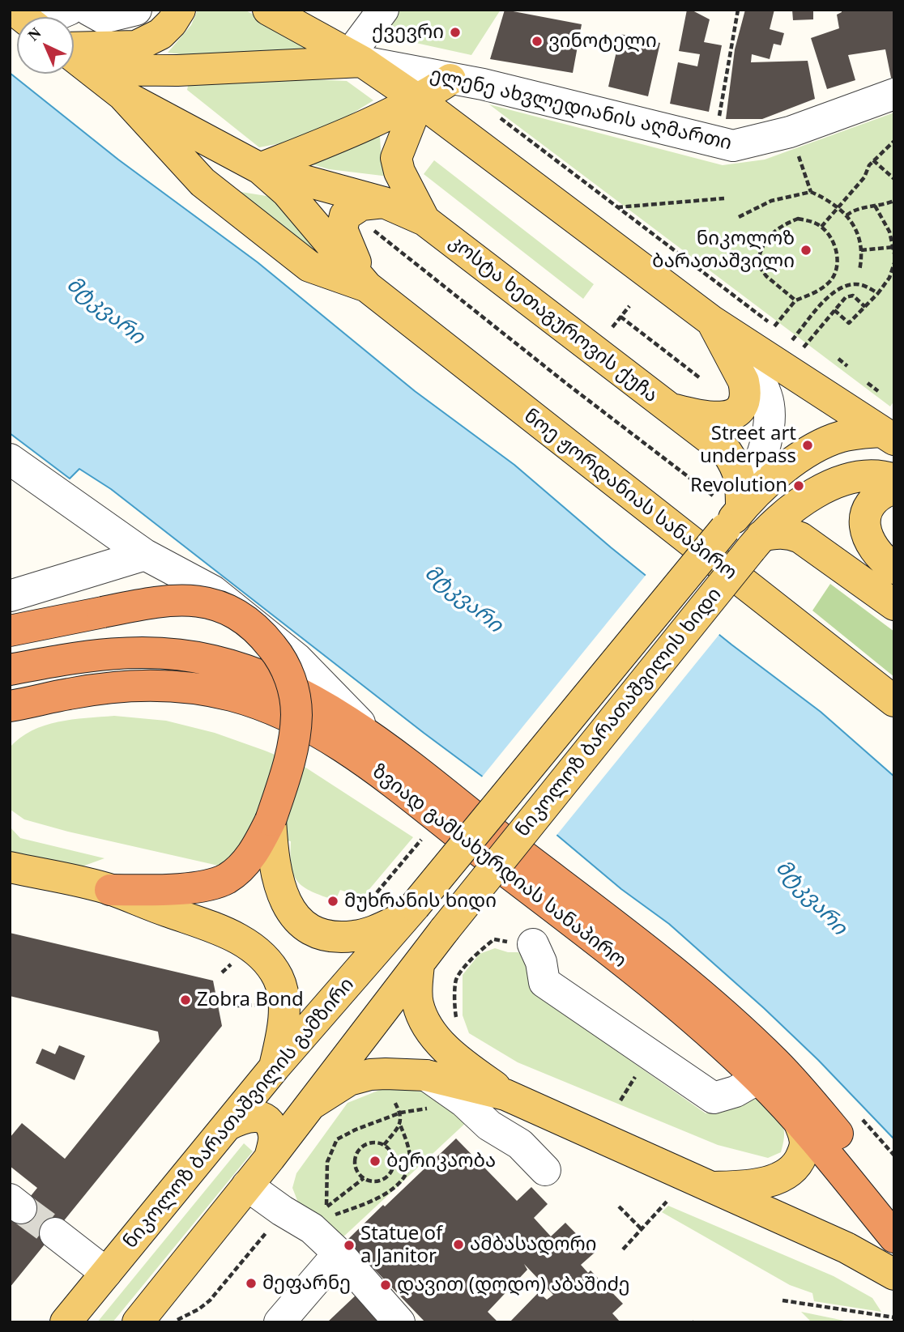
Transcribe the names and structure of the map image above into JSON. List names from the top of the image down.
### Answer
{
  "streets": {
    "highway": ["ზვიად გამსახურდიას სანაპირო"],
    "main road": [
      "კოსტა ხეთაგუროვის ქუჩა",
      "ნოე ჟორდანიას სანაპირო",
      "ნიკოლოზ ბარათაშვილის ხიდი",
      "ნიკოლოზ ბარათაშვილის გამზირი"
    ],
    "street": ["ელენე ახვლედიანის აღმართი"]
  },
  "crossings": [
    ["კოსტა ხეთაგუროვის ქუჩა", "ნოე ჟორდანიას სანაპირო"],
    ["კოსტა ხეთაგუროვის ქუჩა", "ნიკოლოზ ბარათაშვილის ხიდი"],
    ["ნიკოლოზ ბარათაშვილის ხიდი", "ნიკოლოზ ბარათაშვილის გამზირი"]
  ],
  "water": ["მტკვარი"],
  "places": [
    "ქვევრი",
    "ვინოტელი",
    "ნიკოლოზ ბარათაშვილი",
    "Street art underpass",
    "Revolution",
    "მუხრანის ხიდი",
    "Zobra Bond",
    "ბერიკაობა",
    "ამბასადორი",
    "Statue of a Janitor",
    "მეფარნე",
    "დავით (დოდო) აბაშიძე"
  ],
  "north": "top left"
}
